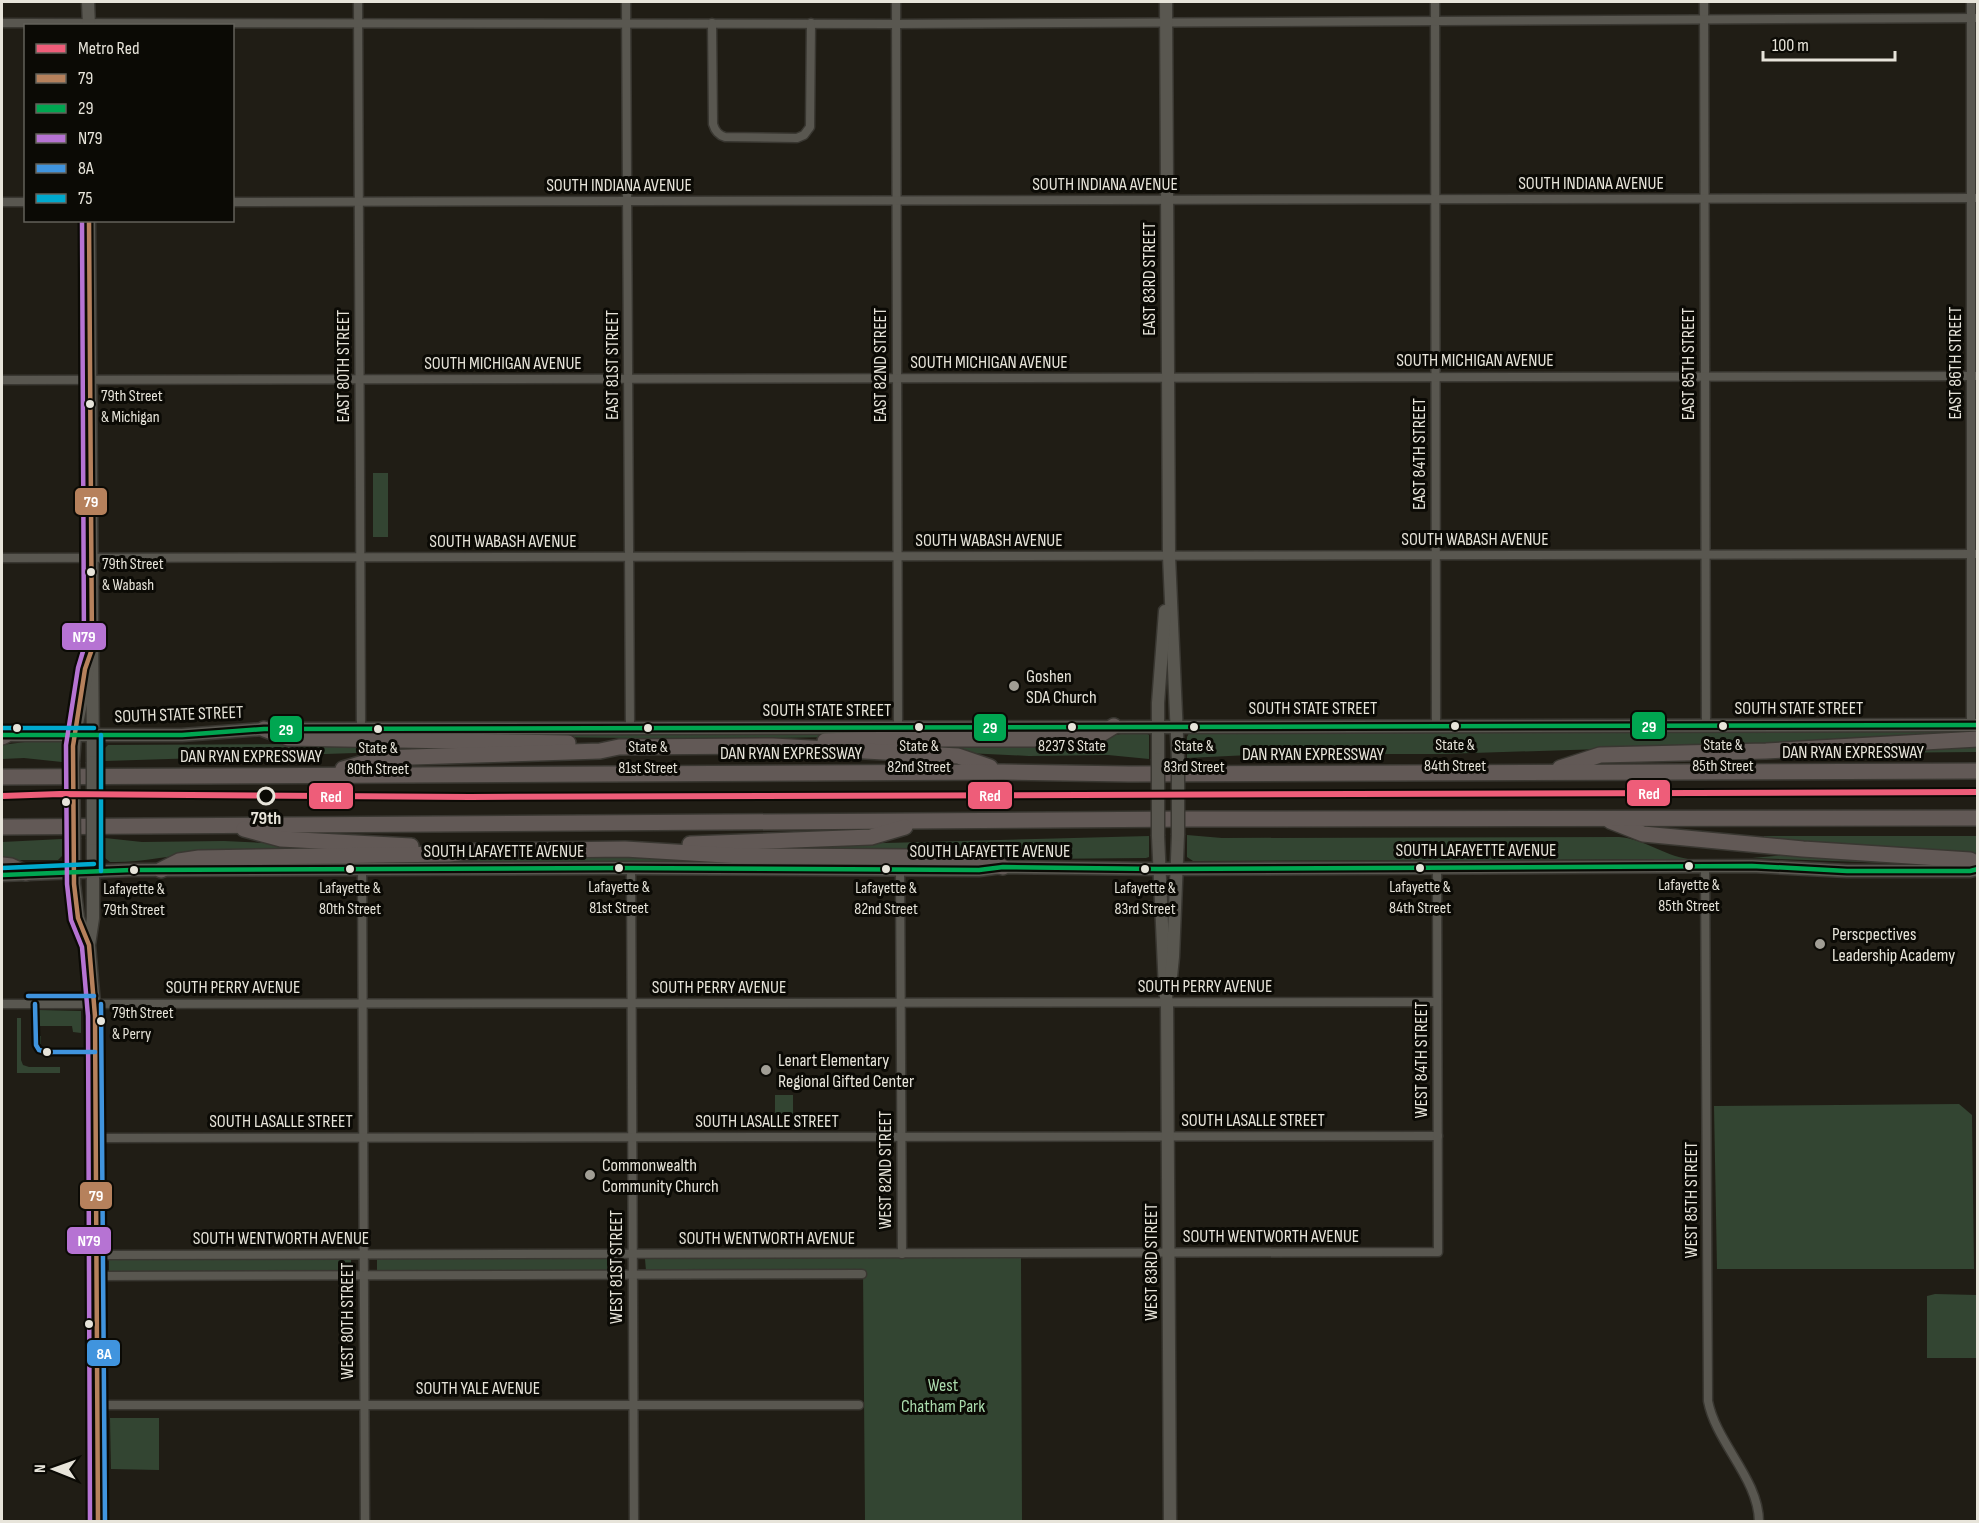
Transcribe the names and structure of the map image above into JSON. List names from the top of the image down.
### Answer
{
  "streets": {
    "highway": ["DAN RYAN EXPRESSWAY"],
    "main road": [
      "EAST 83RD STREET",
      "SOUTH STATE STREET",
      "SOUTH LAFAYETTE AVENUE",
      "WEST 83RD STREET"
    ],
    "street": [
      "SOUTH INDIANA AVENUE",
      "SOUTH MICHIGAN AVENUE",
      "EAST 86TH STREET",
      "EAST 85TH STREET",
      "EAST 81ST STREET",
      "EAST 82ND STREET",
      "EAST 80TH STREET",
      "EAST 84TH STREET",
      "SOUTH WABASH AVENUE",
      "SOUTH PERRY AVENUE",
      "WEST 84TH STREET",
      "SOUTH LASALLE STREET",
      "WEST 82ND STREET",
      "WEST 85TH STREET",
      "SOUTH WENTWORTH AVENUE",
      "WEST 81ST STREET",
      "WEST 80TH STREET",
      "SOUTH YALE AVENUE"
    ]
  },
  "crossings": [
    ["SOUTH INDIANA AVENUE", "EAST 83RD STREET"],
    ["SOUTH INDIANA AVENUE", "EAST 86TH STREET"],
    ["SOUTH INDIANA AVENUE", "EAST 85TH STREET"],
    ["SOUTH INDIANA AVENUE", "EAST 81ST STREET"],
    ["SOUTH INDIANA AVENUE", "EAST 82ND STREET"],
    ["SOUTH INDIANA AVENUE", "EAST 80TH STREET"],
    ["SOUTH INDIANA AVENUE", "EAST 84TH STREET"],
    ["EAST 83RD STREET", "SOUTH MICHIGAN AVENUE"],
    ["EAST 83RD STREET", "SOUTH WABASH AVENUE"],
    ["EAST 83RD STREET", "SOUTH STATE STREET"],
    ["EAST 83RD STREET", "WEST 83RD STREET"],
    ["SOUTH MICHIGAN AVENUE", "EAST 86TH STREET"],
    ["SOUTH MICHIGAN AVENUE", "EAST 85TH STREET"],
    ["SOUTH MICHIGAN AVENUE", "EAST 81ST STREET"],
    ["SOUTH MICHIGAN AVENUE", "EAST 82ND STREET"],
    ["SOUTH MICHIGAN AVENUE", "EAST 80TH STREET"],
    ["SOUTH MICHIGAN AVENUE", "EAST 84TH STREET"],
    ["EAST 86TH STREET", "SOUTH WABASH AVENUE"],
    ["EAST 86TH STREET", "SOUTH STATE STREET"],
    ["EAST 85TH STREET", "SOUTH WABASH AVENUE"],
    ["EAST 85TH STREET", "SOUTH STATE STREET"],
    ["EAST 81ST STREET", "SOUTH WABASH AVENUE"],
    ["EAST 81ST STREET", "SOUTH STATE STREET"],
    ["EAST 82ND STREET", "SOUTH WABASH AVENUE"],
    ["EAST 82ND STREET", "SOUTH STATE STREET"],
    ["EAST 80TH STREET", "SOUTH WABASH AVENUE"],
    ["EAST 80TH STREET", "SOUTH STATE STREET"],
    ["EAST 84TH STREET", "SOUTH WABASH AVENUE"],
    ["EAST 84TH STREET", "SOUTH STATE STREET"],
    ["SOUTH STATE STREET", "WEST 83RD STREET"],
    ["SOUTH LAFAYETTE AVENUE", "WEST 84TH STREET"],
    ["SOUTH LAFAYETTE AVENUE", "WEST 82ND STREET"],
    ["SOUTH LAFAYETTE AVENUE", "WEST 85TH STREET"],
    ["SOUTH LAFAYETTE AVENUE", "WEST 83RD STREET"],
    ["SOUTH LAFAYETTE AVENUE", "WEST 81ST STREET"],
    ["SOUTH LAFAYETTE AVENUE", "WEST 80TH STREET"],
    ["SOUTH PERRY AVENUE", "WEST 84TH STREET"],
    ["SOUTH PERRY AVENUE", "WEST 82ND STREET"],
    ["SOUTH PERRY AVENUE", "WEST 83RD STREET"],
    ["SOUTH PERRY AVENUE", "WEST 81ST STREET"],
    ["SOUTH PERRY AVENUE", "WEST 80TH STREET"],
    ["WEST 84TH STREET", "SOUTH LASALLE STREET"],
    ["WEST 84TH STREET", "SOUTH WENTWORTH AVENUE"],
    ["SOUTH LASALLE STREET", "WEST 82ND STREET"],
    ["SOUTH LASALLE STREET", "WEST 83RD STREET"],
    ["SOUTH LASALLE STREET", "WEST 81ST STREET"],
    ["SOUTH LASALLE STREET", "WEST 80TH STREET"],
    ["WEST 82ND STREET", "SOUTH WENTWORTH AVENUE"],
    ["SOUTH WENTWORTH AVENUE", "WEST 83RD STREET"],
    ["SOUTH WENTWORTH AVENUE", "WEST 81ST STREET"],
    ["SOUTH WENTWORTH AVENUE", "WEST 80TH STREET"],
    ["WEST 81ST STREET", "SOUTH YALE AVENUE"],
    ["WEST 80TH STREET", "SOUTH YALE AVENUE"]
  ],
  "parks": ["West Chatham Park"],
  "places": [
    "79th Street & Michigan",
    "79th Street & Wabash",
    "Goshen SDA Church",
    "State & 84th Street",
    "State & 85th Street",
    "State & 82nd Street",
    "8237 S State",
    "State & 83rd Street",
    "State & 81st Street",
    "State & 80th Street",
    "79th",
    "Lafayette & 85th Street",
    "Lafayette & 81st Street",
    "Lafayette & 84th Street",
    "Lafayette & 80th Street",
    "Lafayette & 82nd Street",
    "Lafayette & 83rd Street",
    "Lafayette & 79th Street",
    "Perscpectives Leadership Academy",
    "79th Street & Perry",
    "Lenart Elementary Regional Gifted Center",
    "Commonwealth Community Church"
  ],
  "lines": [
    "transit line 79",
    "transit line N79",
    "transit line 29",
    "transit line 75",
    "metro line Red",
    "transit line 8A"
  ],
  "legend": [
    "Metro Red",
    "79",
    "29",
    "N79",
    "8A",
    "75"
  ],
  "scale_bar": "100 m",
  "north": "left"
}
